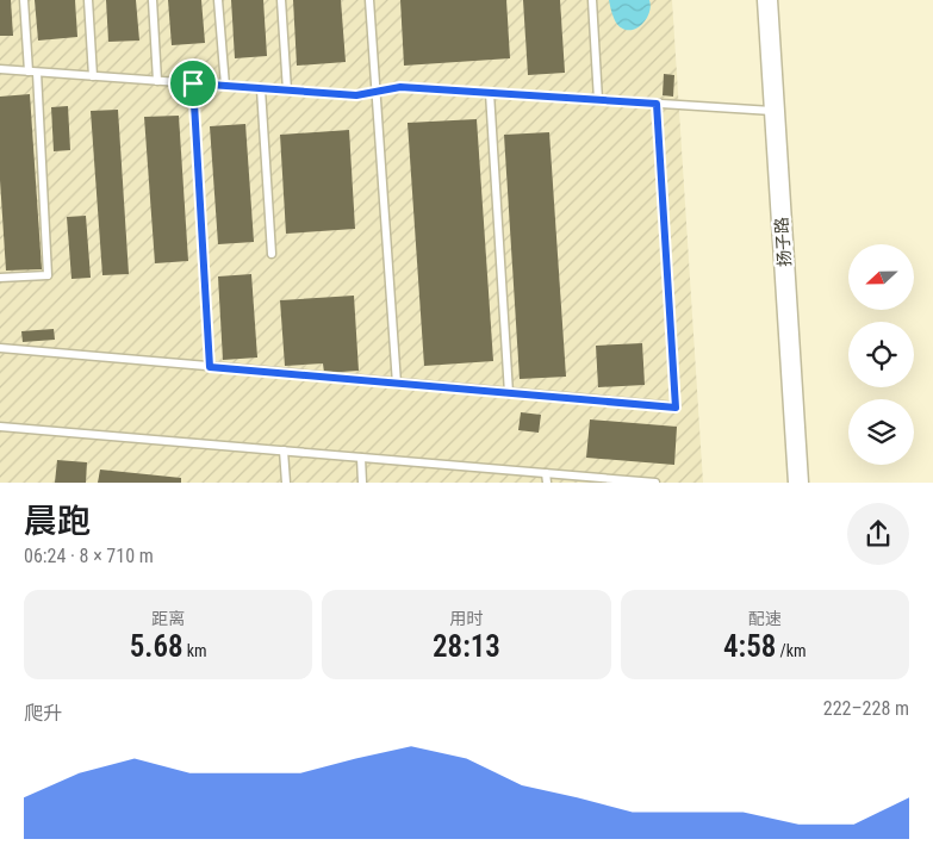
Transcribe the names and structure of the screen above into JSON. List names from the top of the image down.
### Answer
{
  "streets": {
    "street": ["扬子路"]
  },
  "north": "left",
  "page": {
    "heading": ["晨跑", "06:24 · 8 × 710 m"],
    "stats": [
      ["距离", "5.68 km"],
      ["用时", "28:13"],
      ["配速", "4:58 /km"]
    ],
    "chart": ["爬升", "222–228 m"]
  }
}
